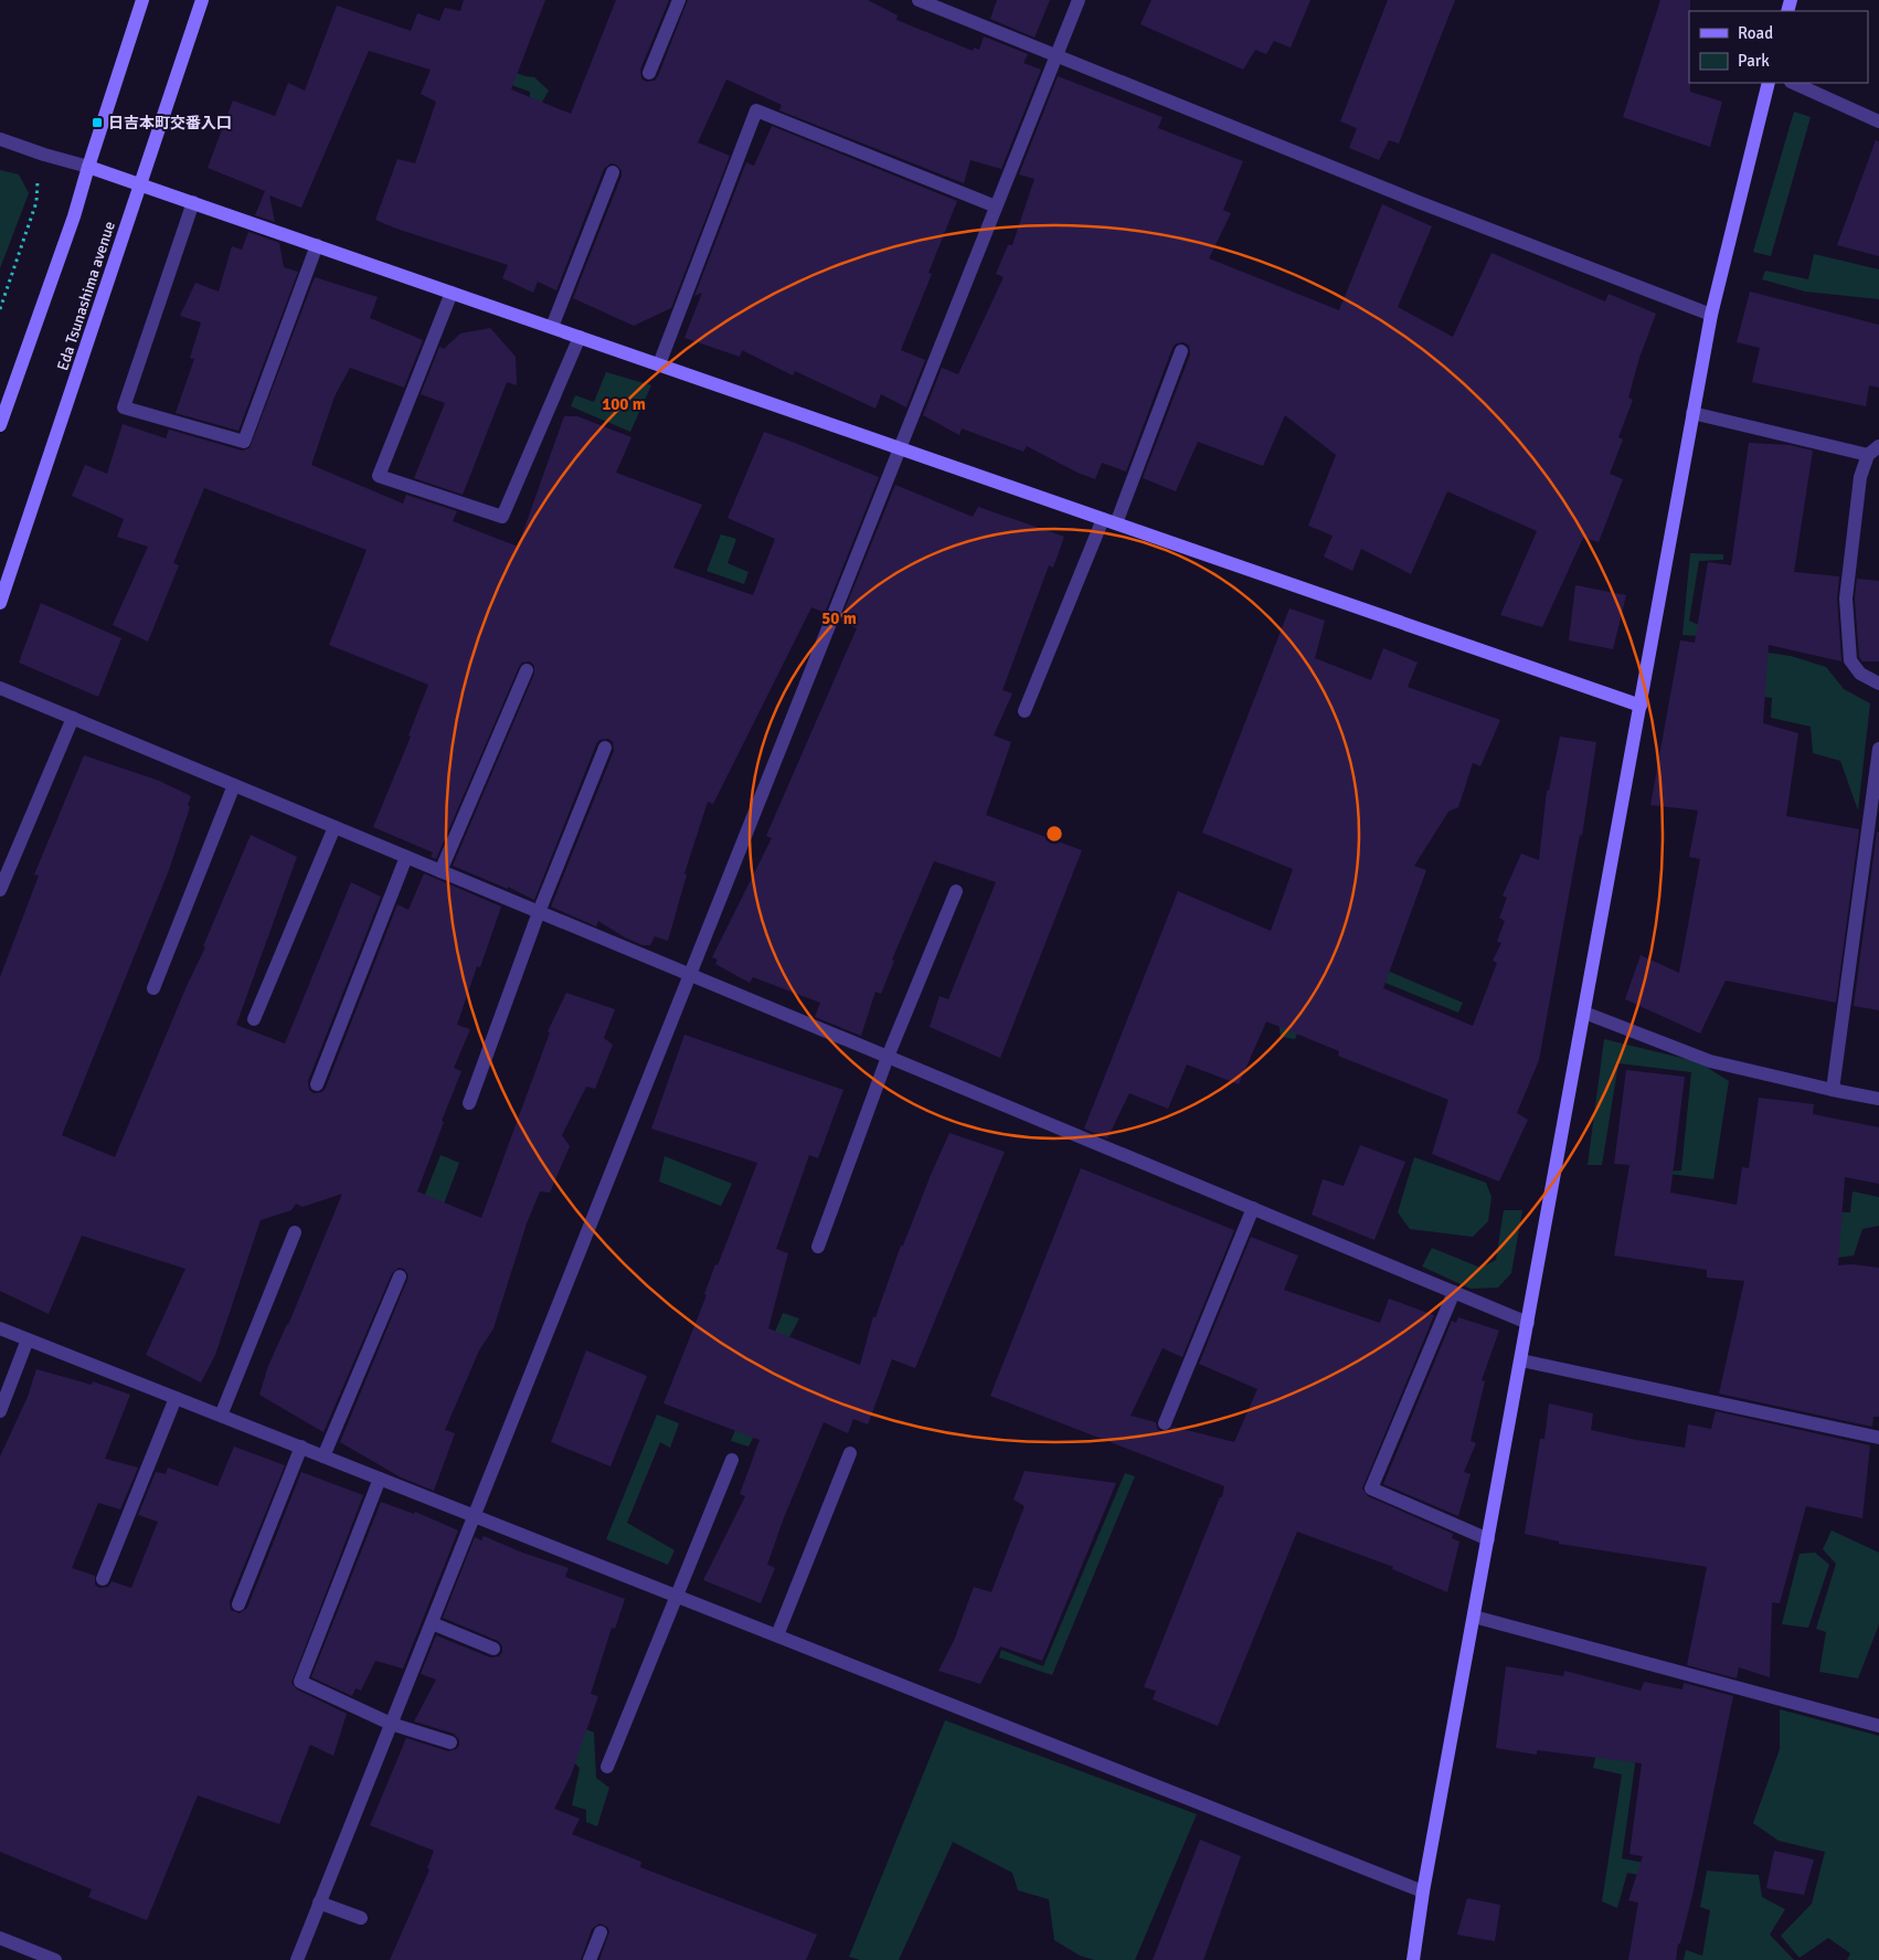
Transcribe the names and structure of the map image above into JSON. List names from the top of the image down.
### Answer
{
  "streets": {
    "street": ["Eda Tsunashima avenue"]
  },
  "places": {
    "transit": ["日吉本町交番入口"]
  },
  "legend": ["Road", "Park"],
  "rings": ["100 m", "50 m"]
}
